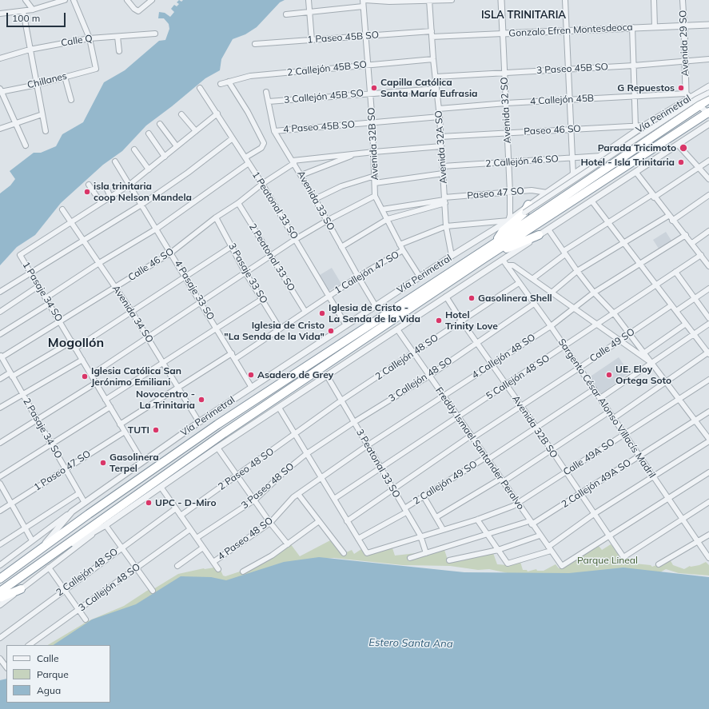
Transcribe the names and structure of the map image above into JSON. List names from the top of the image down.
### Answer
{
  "streets": {
    "highway": ["Vía Perimetral"],
    "street": [
      "Gonzalo Efren Montesdeoca",
      "1 Paseo 45B SO",
      "Calle Q",
      "Avenida 29 SO",
      "2 Callejón 45B SO",
      "3 Paseo 45B SO",
      "Chillanes",
      "3 Callejón 45B SO",
      "4 Callejón 45B",
      "Avenida 32 SO",
      "4 Paseo 45B SO",
      "Paseo 46 SO",
      "Avenida 32B SO",
      "Avenida 32A SO",
      "2 Callejón 46 SO",
      "Paseo 47 SO",
      "Avenida 33 SO",
      "1 Peatonal 33 SO",
      "2 Peatonal 33 SO",
      "Calle 46 SO",
      "1 Callejón 47 SO",
      "3 Pasaje 33 SO",
      "4 Pasaje 33 SO",
      "1 Pasaje 34 SO",
      "Avenida 34 SO",
      "Calle 49 SO",
      "4 Callejón 48 SO",
      "2 Callejón 48 SO",
      "5 Callejón 48 SO",
      "3 Callejón 48 SO",
      "Sargento César Alonso Villacís Madril",
      "2 Pasaje 34 SO",
      "Freddy Ismael Santander Peralvo",
      "Calle 49A SO",
      "3 Peatonal 33 SO",
      "2 Paseo 48 SO",
      "1 Paseo 47 SO",
      "2 Callejón 49 SO",
      "2 Callejón 49A SO",
      "3 Paseo 48 SO",
      "4 Paseo 48 SO"
    ]
  },
  "crossings": [
    ["Gonzalo Efren Montesdeoca", "1 Paseo 45B SO"],
    ["Gonzalo Efren Montesdeoca", "Avenida 29 SO"],
    ["Gonzalo Efren Montesdeoca", "Avenida 32 SO"],
    ["Gonzalo Efren Montesdeoca", "Avenida 32A SO"],
    ["1 Paseo 45B SO", "Avenida 32B SO"],
    ["1 Paseo 45B SO", "Avenida 32A SO"],
    ["Calle Q", "Chillanes"],
    ["Avenida 29 SO", "3 Paseo 45B SO"],
    ["Avenida 29 SO", "4 Callejón 45B"],
    ["2 Callejón 45B SO", "Avenida 32B SO"],
    ["2 Callejón 45B SO", "Avenida 32A SO"],
    ["3 Paseo 45B SO", "Avenida 32 SO"],
    ["3 Paseo 45B SO", "Avenida 32A SO"],
    ["3 Callejón 45B SO", "Avenida 32B SO"],
    ["3 Callejón 45B SO", "Avenida 32A SO"],
    ["3 Callejón 45B SO", "Avenida 33 SO"],
    ["4 Callejón 45B", "Avenida 32 SO"],
    ["4 Callejón 45B", "Avenida 32A SO"],
    ["Avenida 32 SO", "Vía Perimetral"],
    ["Avenida 32 SO", "Paseo 46 SO"],
    ["Avenida 32 SO", "2 Callejón 46 SO"],
    ["Avenida 32 SO", "Paseo 47 SO"],
    ["Vía Perimetral", "Paseo 46 SO"],
    ["Vía Perimetral", "Avenida 32B SO"],
    ["Vía Perimetral", "Avenida 32A SO"],
    ["Vía Perimetral", "2 Callejón 46 SO"],
    ["Vía Perimetral", "Paseo 47 SO"],
    ["Vía Perimetral", "Avenida 33 SO"],
    ["Vía Perimetral", "1 Peatonal 33 SO"],
    ["Vía Perimetral", "4 Pasaje 33 SO"],
    ["Vía Perimetral", "1 Pasaje 34 SO"],
    ["Vía Perimetral", "Avenida 34 SO"],
    ["Vía Perimetral", "Sargento César Alonso Villacís Madril"],
    ["Vía Perimetral", "2 Pasaje 34 SO"],
    ["Vía Perimetral", "Freddy Ismael Santander Peralvo"],
    ["Vía Perimetral", "3 Peatonal 33 SO"],
    ["4 Paseo 45B SO", "Avenida 32B SO"],
    ["4 Paseo 45B SO", "Avenida 32A SO"],
    ["4 Paseo 45B SO", "Avenida 33 SO"],
    ["Paseo 46 SO", "Avenida 32A SO"],
    ["Avenida 32B SO", "Paseo 47 SO"],
    ["Avenida 32B SO", "1 Callejón 47 SO"],
    ["Avenida 32B SO", "Calle 49 SO"],
    ["Avenida 32B SO", "4 Callejón 48 SO"],
    ["Avenida 32B SO", "2 Callejón 48 SO"],
    ["Avenida 32B SO", "5 Callejón 48 SO"],
    ["Avenida 32B SO", "3 Callejón 48 SO"],
    ["Avenida 32B SO", "Sargento César Alonso Villacís Madril"],
    ["Avenida 32B SO", "Freddy Ismael Santander Peralvo"],
    ["Avenida 32B SO", "Calle 49A SO"],
    ["Avenida 32B SO", "2 Callejón 49 SO"],
    ["Avenida 32B SO", "2 Callejón 49A SO"],
    ["Avenida 32A SO", "2 Callejón 46 SO"],
    ["Avenida 32A SO", "Paseo 47 SO"],
    ["Paseo 47 SO", "Avenida 33 SO"],
    ["Avenida 33 SO", "Calle 46 SO"],
    ["Avenida 33 SO", "1 Callejón 47 SO"],
    ["1 Peatonal 33 SO", "Calle 46 SO"],
    ["1 Peatonal 33 SO", "1 Callejón 47 SO"],
    ["2 Peatonal 33 SO", "Calle 46 SO"],
    ["2 Peatonal 33 SO", "1 Callejón 47 SO"],
    ["Calle 46 SO", "3 Pasaje 33 SO"],
    ["Calle 46 SO", "4 Pasaje 33 SO"],
    ["Calle 46 SO", "1 Pasaje 34 SO"],
    ["Calle 46 SO", "Avenida 34 SO"],
    ["Calle 46 SO", "2 Pasaje 34 SO"],
    ["1 Callejón 47 SO", "3 Pasaje 33 SO"],
    ["1 Callejón 47 SO", "4 Pasaje 33 SO"],
    ["1 Pasaje 34 SO", "Avenida 34 SO"],
    ["1 Pasaje 34 SO", "1 Paseo 47 SO"],
    ["Calle 49 SO", "Sargento César Alonso Villacís Madril"],
    ["Calle 49 SO", "Freddy Ismael Santander Peralvo"],
    ["Calle 49 SO", "3 Peatonal 33 SO"],
    ["4 Callejón 48 SO", "Sargento César Alonso Villacís Madril"],
    ["4 Callejón 48 SO", "Freddy Ismael Santander Peralvo"],
    ["4 Callejón 48 SO", "3 Peatonal 33 SO"],
    ["4 Callejón 48 SO", "4 Paseo 48 SO"],
    ["2 Callejón 48 SO", "Sargento César Alonso Villacís Madril"],
    ["2 Callejón 48 SO", "Freddy Ismael Santander Peralvo"],
    ["2 Callejón 48 SO", "3 Peatonal 33 SO"],
    ["2 Callejón 48 SO", "2 Paseo 48 SO"],
    ["5 Callejón 48 SO", "Sargento César Alonso Villacís Madril"],
    ["5 Callejón 48 SO", "Freddy Ismael Santander Peralvo"],
    ["5 Callejón 48 SO", "3 Peatonal 33 SO"],
    ["3 Callejón 48 SO", "Sargento César Alonso Villacís Madril"],
    ["3 Callejón 48 SO", "Freddy Ismael Santander Peralvo"],
    ["3 Callejón 48 SO", "3 Peatonal 33 SO"],
    ["3 Callejón 48 SO", "3 Paseo 48 SO"],
    ["Sargento César Alonso Villacís Madril", "Calle 49A SO"],
    ["Sargento César Alonso Villacís Madril", "2 Callejón 49 SO"],
    ["Sargento César Alonso Villacís Madril", "2 Callejón 49A SO"],
    ["2 Pasaje 34 SO", "1 Paseo 47 SO"],
    ["Freddy Ismael Santander Peralvo", "Calle 49A SO"],
    ["Freddy Ismael Santander Peralvo", "2 Callejón 49 SO"],
    ["Freddy Ismael Santander Peralvo", "2 Callejón 49A SO"],
    ["Calle 49A SO", "3 Peatonal 33 SO"],
    ["Calle 49A SO", "2 Callejón 49 SO"],
    ["3 Peatonal 33 SO", "2 Callejón 49 SO"],
    ["3 Peatonal 33 SO", "2 Callejón 49A SO"]
  ],
  "districts": ["ISLA TRINITARIA", "Mogollón"],
  "water": ["Estero Santa Ana"],
  "parks": ["Parque Lineal"],
  "places": [
    "Capilla Católica Santa María Eufrasia",
    "G Repuestos",
    "Parada Tricimoto",
    "Hotel - Isla Trinitaria",
    "isla trinitaria coop Nelson Mandela",
    "Gasolinera Shell",
    "Iglesia de Cristo - La Senda de la Vida",
    "Hotel Trinity Love",
    "Iglesia de Cristo \"La Senda de la Vida\"",
    "Asadero de Grey",
    "UE. Eloy Ortega Soto",
    "Iglesia Católica San Jerónimo Emiliani",
    "Novocentro - La Trinitaria",
    "TUTI",
    "Gasolinera Terpel",
    "UPC - D-Miro"
  ],
  "legend": ["Calle", "Parque", "Agua"],
  "scale_bar": "100 m"
}
